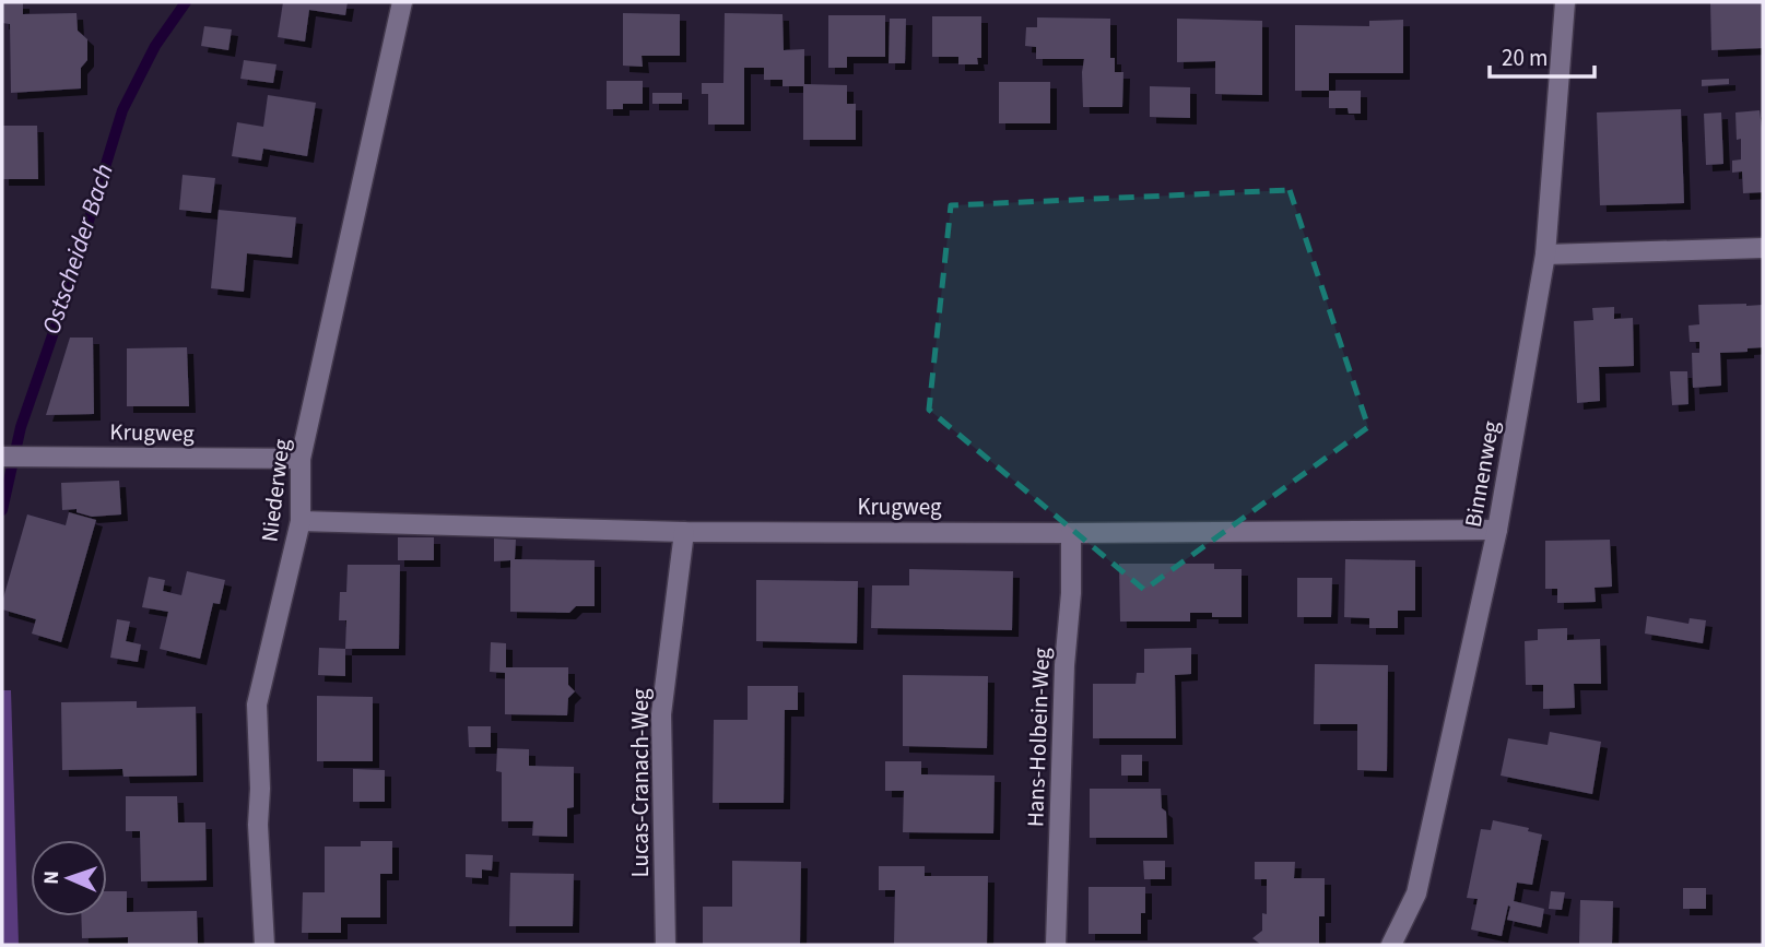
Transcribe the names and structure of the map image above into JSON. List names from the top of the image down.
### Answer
{
  "streets": {
    "street": [
      "Krugweg",
      "Binnenweg",
      "Niederweg",
      "Hans-Holbein-Weg",
      "Lucas-Cranach-Weg"
    ]
  },
  "crossings": [
    ["Krugweg", "Binnenweg"],
    ["Krugweg", "Niederweg"],
    ["Krugweg", "Hans-Holbein-Weg"],
    ["Krugweg", "Lucas-Cranach-Weg"]
  ],
  "water": ["Ostscheider Bach"],
  "scale_bar": "20 m",
  "north": "left"
}
